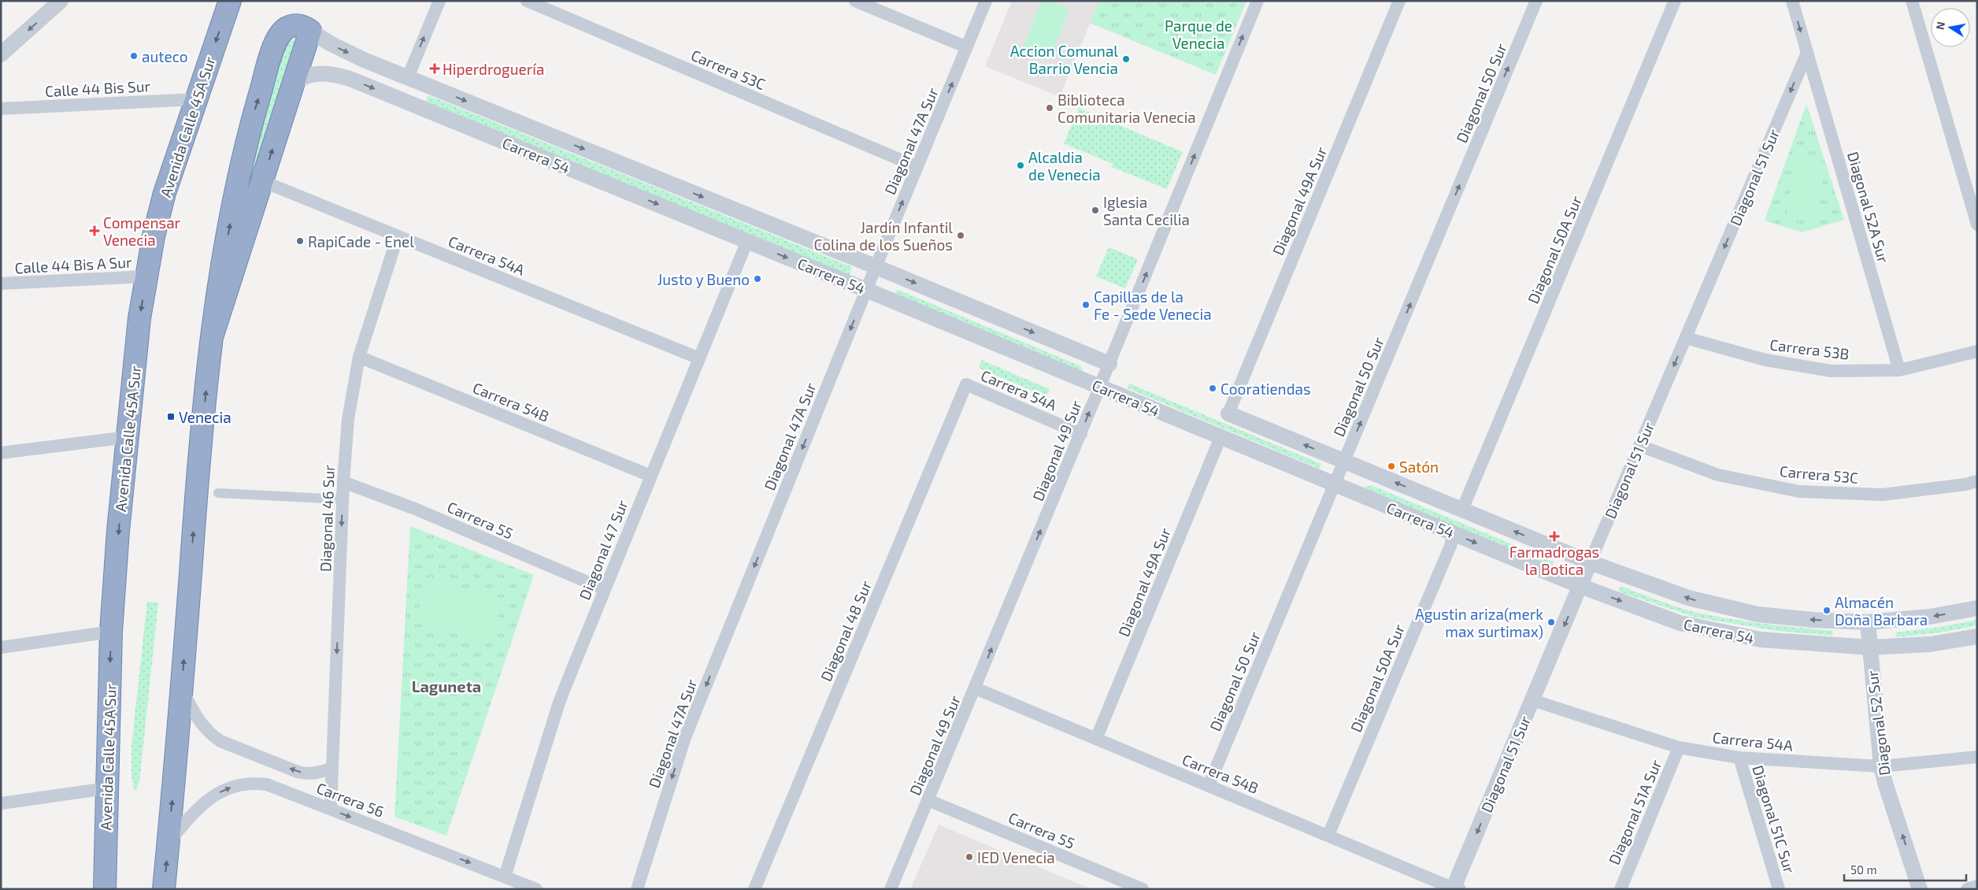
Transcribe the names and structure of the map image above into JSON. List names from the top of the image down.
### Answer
{
  "streets": {
    "highway": ["Avenida Calle 45A Sur"],
    "street": [
      "Carrera 53C",
      "Calle 44 Bis Sur",
      "Diagonal 50 Sur",
      "Diagonal 47A Sur",
      "Carrera 54",
      "Diagonal 51 Sur",
      "Diagonal 49A Sur",
      "Diagonal 52A Sur",
      "Diagonal 50A Sur",
      "Carrera 54A",
      "Calle 44 Bis A Sur",
      "Carrera 53B",
      "Carrera 54B",
      "Diagonal 49 Sur",
      "Diagonal 46 Sur",
      "Carrera 55",
      "Diagonal 47 Sur",
      "Diagonal 48 Sur",
      "Diagonal 52 Sur",
      "Carrera 56",
      "Diagonal 51A Sur",
      "Diagonal 51C Sur"
    ]
  },
  "crossings": [
    ["Carrera 53C", "Diagonal 47A Sur"],
    ["Carrera 53C", "Diagonal 51 Sur"],
    ["Calle 44 Bis Sur", "Avenida Calle 45A Sur"],
    ["Diagonal 50 Sur", "Carrera 54"],
    ["Diagonal 50 Sur", "Carrera 54B"],
    ["Avenida Calle 45A Sur", "Calle 44 Bis A Sur"],
    ["Diagonal 47A Sur", "Carrera 54"],
    ["Carrera 54", "Diagonal 51 Sur"],
    ["Carrera 54", "Diagonal 49A Sur"],
    ["Carrera 54", "Diagonal 50A Sur"],
    ["Carrera 54", "Diagonal 49 Sur"],
    ["Carrera 54", "Diagonal 47 Sur"],
    ["Carrera 54", "Diagonal 52 Sur"],
    ["Diagonal 51 Sur", "Diagonal 52A Sur"],
    ["Diagonal 51 Sur", "Carrera 54A"],
    ["Diagonal 51 Sur", "Carrera 53B"],
    ["Diagonal 51 Sur", "Carrera 54B"],
    ["Diagonal 49A Sur", "Carrera 54B"],
    ["Diagonal 52A Sur", "Carrera 53B"],
    ["Diagonal 50A Sur", "Carrera 54B"],
    ["Carrera 54A", "Diagonal 49 Sur"],
    ["Carrera 54A", "Diagonal 46 Sur"],
    ["Carrera 54A", "Diagonal 47 Sur"],
    ["Carrera 54A", "Diagonal 48 Sur"],
    ["Carrera 54A", "Diagonal 52 Sur"],
    ["Carrera 54A", "Diagonal 51A Sur"],
    ["Carrera 54A", "Diagonal 51C Sur"],
    ["Carrera 54B", "Diagonal 49 Sur"],
    ["Carrera 54B", "Diagonal 46 Sur"],
    ["Carrera 54B", "Diagonal 47 Sur"],
    ["Diagonal 49 Sur", "Carrera 55"],
    ["Diagonal 46 Sur", "Carrera 55"],
    ["Diagonal 46 Sur", "Carrera 56"],
    ["Carrera 55", "Diagonal 47 Sur"],
    ["Diagonal 47 Sur", "Carrera 56"]
  ],
  "one_way": [
    "Diagonal 50 Sur",
    "Diagonal 51 Sur",
    "Diagonal 49 Sur",
    "Diagonal 46 Sur",
    "Diagonal 52 Sur"
  ],
  "districts": ["Laguneta"],
  "parks": ["Parque de Venecia"],
  "places": {
    "other": [
      "auteco",
      "Accion Comunal Barrio Vencia",
      "Biblioteca Comunitaria Venecia",
      "Alcaldia de Venecia",
      "Iglesia Santa Cecilia",
      "Jardín Infantil Colina de los Sueños",
      "RapiCade - Enel",
      "Justo y Bueno",
      "Capillas de la Fe - Sede Venecia",
      "Cooratiendas",
      "Satón",
      "Almacén Doña Barbara",
      "Agustin ariza(merk max surtimax)",
      "IED Venecia"
    ],
    "health": ["Hiperdroguería", "Compensar Venecia", "Farmadrogas la Botica"],
    "transit": ["Venecia"]
  },
  "scale_bar": "50 m",
  "north": "left"
}
